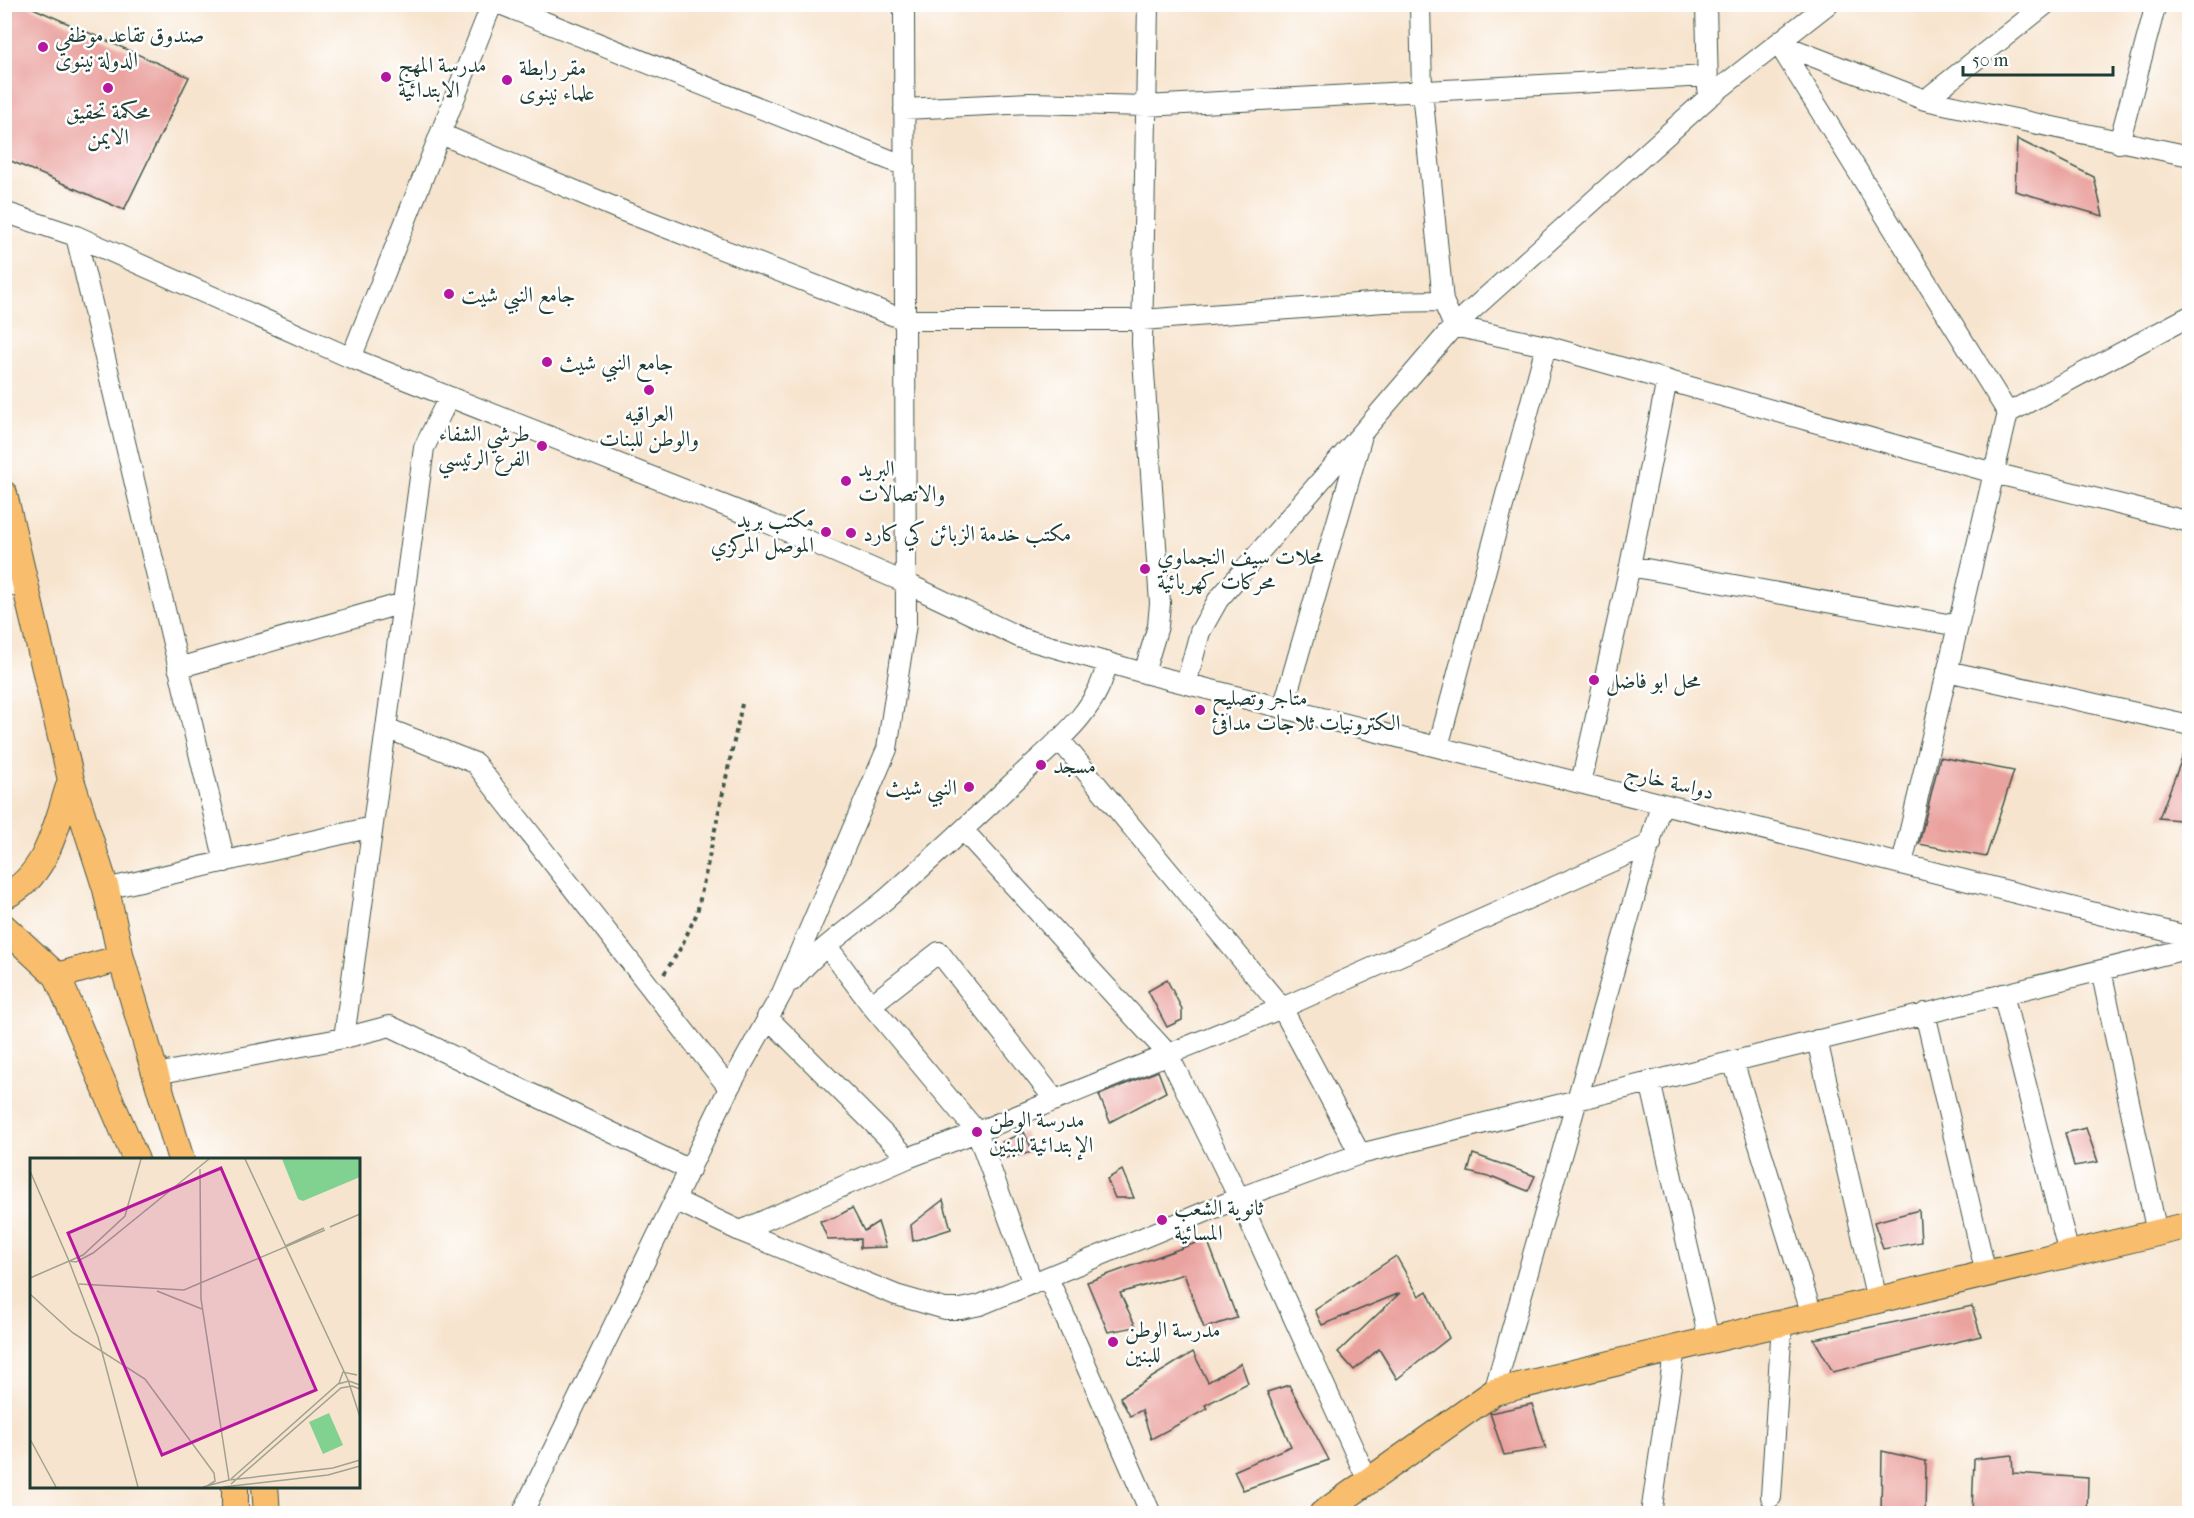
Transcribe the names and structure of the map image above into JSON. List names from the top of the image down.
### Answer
{
  "streets": {
    "street": ["دواسة خارج"]
  },
  "places": [
    "صندوق تقاعد موظفي الدولة نينوى",
    "مدرسة المهج الابتدائية",
    "مقر رابطة علماء نينوى",
    "محكمة تحقيق الايمن",
    "جامع النبي شيت",
    "جامع النبي شيث",
    "العراقيه والوطن للبنات",
    "طرشي الشفاء الفرع الرئيسي",
    "البريد والاتصالات",
    "مكتب بريد الموصل المركزي",
    "مكتب خدمة الزبائن كي كارد",
    "محلات سيف النجماوي محركات كهربائية",
    "محل ابو فاضل",
    "متاجر وتصليح الكترونيات ثلاجات مدافئ",
    "مسجد",
    "النبي شيث",
    "مدرسة الوطن الإبتدائية للبنين",
    "ثانوية الشعب المسائية",
    "مدرسة الوطن للبنين"
  ],
  "scale_bar": "50 m"
}
